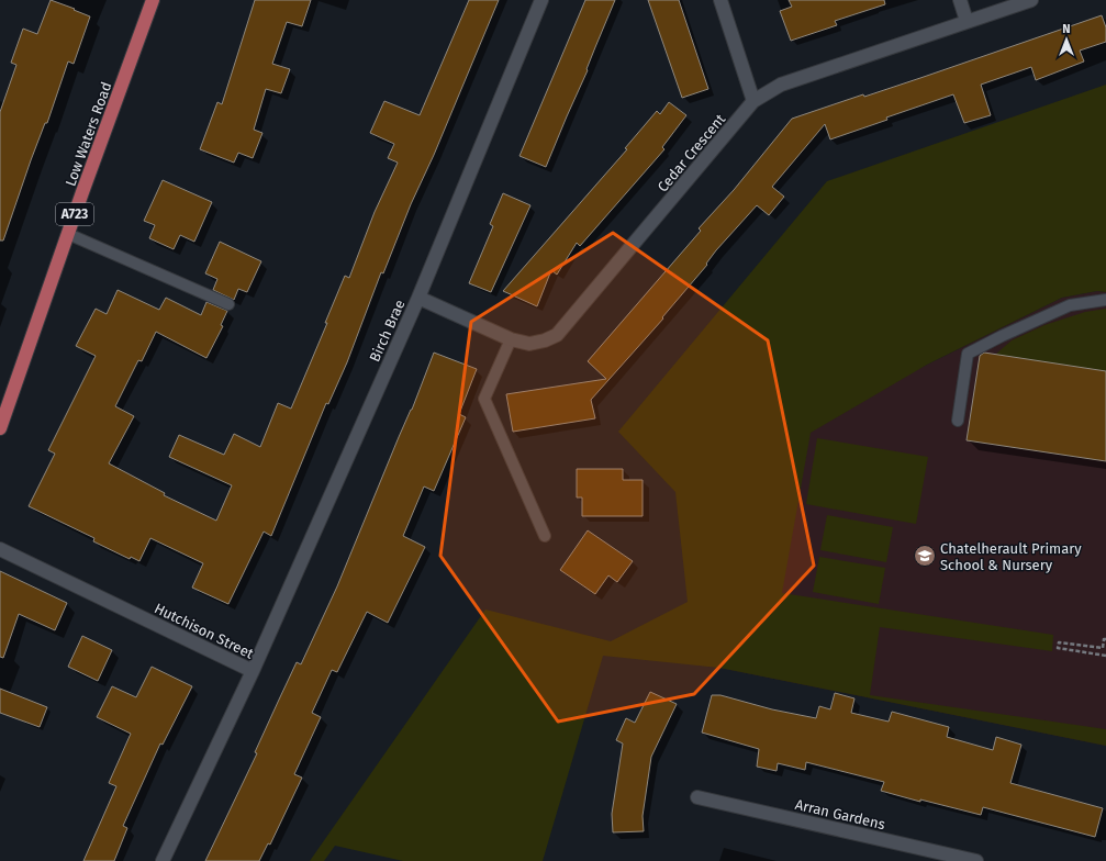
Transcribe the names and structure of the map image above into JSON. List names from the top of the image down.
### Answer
{
  "streets": {
    "main road": ["Low Waters Road", "A723"],
    "street": [
      "Cedar Crescent",
      "Birch Brae",
      "Hutchison Street",
      "Arran Gardens"
    ]
  },
  "crossings": [
    ["Cedar Crescent", "Birch Brae"],
    ["Birch Brae", "Hutchison Street"]
  ],
  "places": {
    "school or university": ["Chatelherault Primary School & Nursery"]
  },
  "north": "top"
}
